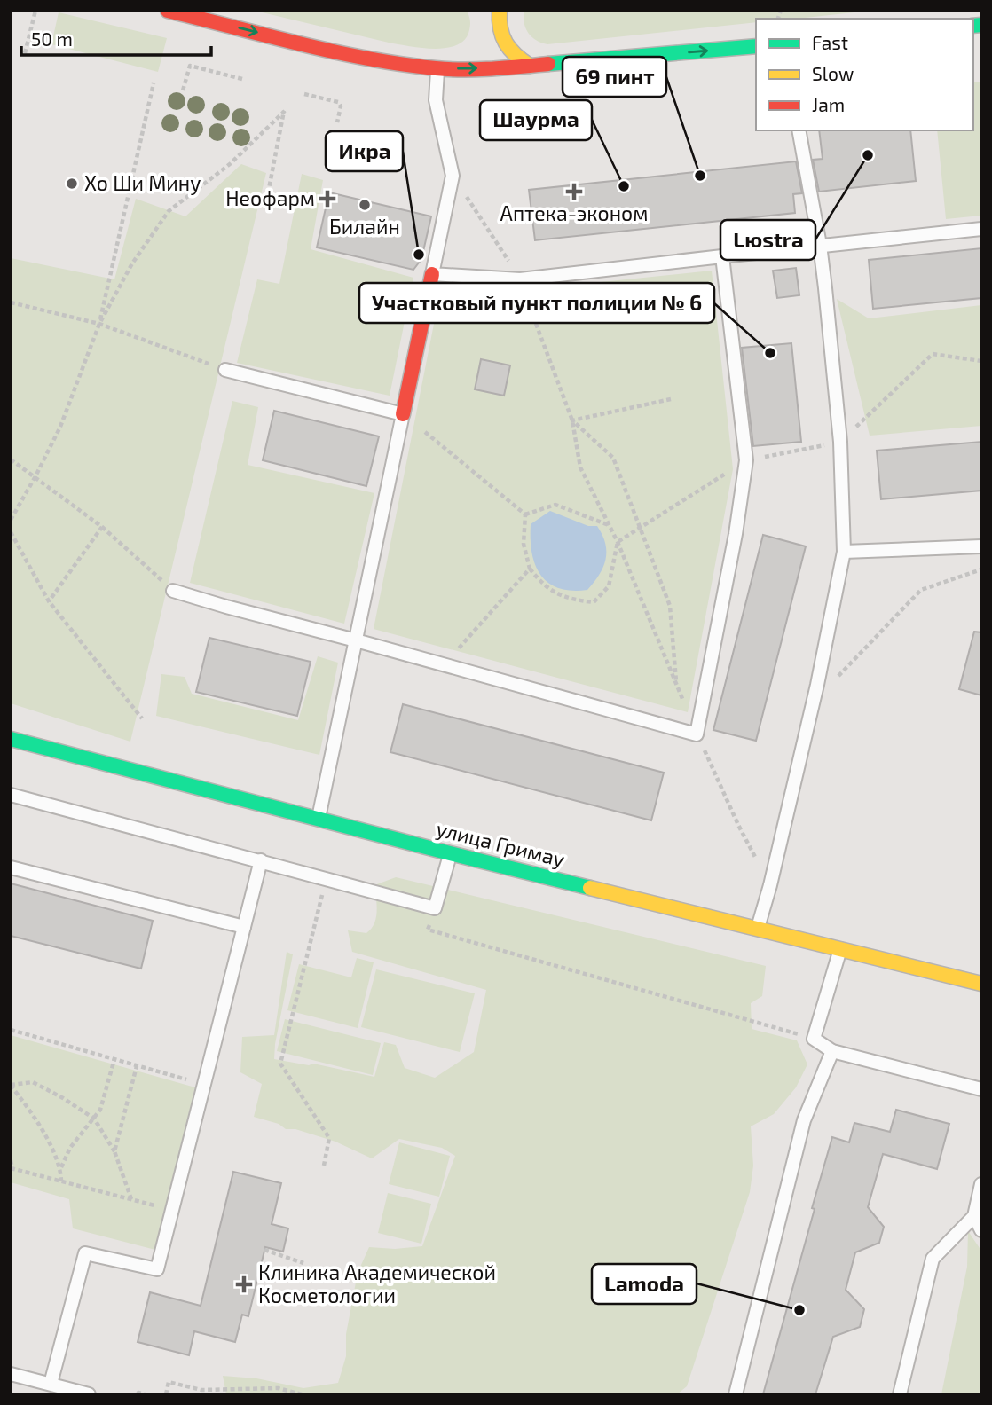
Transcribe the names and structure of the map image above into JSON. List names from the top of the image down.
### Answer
{
  "streets": {
    "street": ["улица Гримау"]
  },
  "places": {
    "other": [
      "Lюstra",
      "69 пинт",
      "Хо Ши Мину",
      "Шаурма",
      "Билайн",
      "Икра",
      "Участковый пункт полиции № 6",
      "Lamoda"
    ],
    "health": ["Аптека-эконом", "Неофарм", "Клиника Академической Косметологии"]
  },
  "legend": ["Fast", "Slow", "Jam"],
  "scale_bar": "50 m"
}
